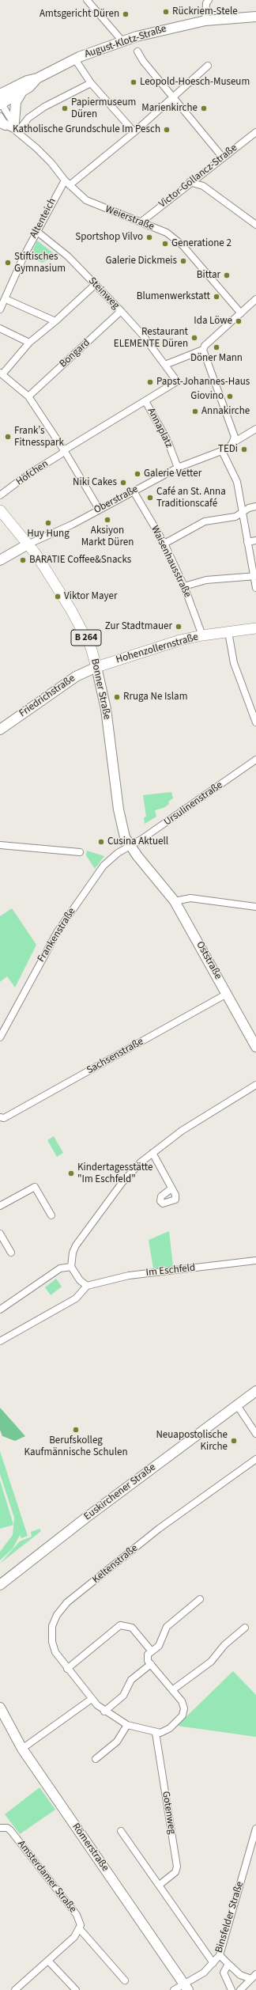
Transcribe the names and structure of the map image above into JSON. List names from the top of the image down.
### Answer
{
  "streets": {
    "main road": ["B 264", "Hohenzollernstraße", "Bonner Straße"],
    "street": [
      "August-Klotz-Straße",
      "Victor-Gollancz-Straße",
      "Altenteich",
      "Weierstraße",
      "Steinweg",
      "Bongard",
      "Annaplatz",
      "Höfchen",
      "Oberstraße",
      "Waisenhausstraße",
      "Friedrichstraße",
      "Ursulinenstraße",
      "Frankenstraße",
      "Oststraße",
      "Sachsenstraße",
      "Im Eschfeld",
      "Euskirchener Straße",
      "Keltenstraße",
      "Gotenweg",
      "Römerstraße",
      "Amsterdamer Straße",
      "Binsfelder Straße"
    ]
  },
  "crossings": [
    ["August-Klotz-Straße", "Weierstraße"],
    ["Victor-Gollancz-Straße", "Weierstraße"],
    ["Altenteich", "Weierstraße"],
    ["Altenteich", "Steinweg"],
    ["Steinweg", "Bongard"],
    ["Steinweg", "Annaplatz"],
    ["Annaplatz", "Höfchen"],
    ["Annaplatz", "Oberstraße"],
    ["Oberstraße", "Waisenhausstraße"],
    ["Oberstraße", "B 264"],
    ["Oberstraße", "Bonner Straße"],
    ["Waisenhausstraße", "Hohenzollernstraße"],
    ["B 264", "Bonner Straße"],
    ["Hohenzollernstraße", "Bonner Straße"],
    ["Hohenzollernstraße", "Friedrichstraße"],
    ["Bonner Straße", "Friedrichstraße"],
    ["Bonner Straße", "Ursulinenstraße"],
    ["Bonner Straße", "Frankenstraße"],
    ["Bonner Straße", "Oststraße"],
    ["Ursulinenstraße", "Frankenstraße"],
    ["Ursulinenstraße", "Oststraße"],
    ["Frankenstraße", "Oststraße"],
    ["Oststraße", "Sachsenstraße"],
    ["Keltenstraße", "Gotenweg"],
    ["Römerstraße", "Binsfelder Straße"]
  ],
  "places": [
    "Rückriem-Stele",
    "Amtsgericht Düren",
    "Leopold-Hoesch-Museum",
    "Papiermuseum Düren",
    "Marienkirche",
    "Katholische Grundschule Im Pesch",
    "Sportshop Vilvo",
    "Generatione 2",
    "Galerie Dickmeis",
    "Stiftisches Gymnasium",
    "Bittar",
    "Blumenwerkstatt",
    "Ida Löwe",
    "Restaurant ELEMENTE Düren",
    "Döner Mann",
    "Papst-Johannes-Haus",
    "Giovino",
    "Annakirche",
    "Frank’s Fitnesspark",
    "TEDi",
    "Galerie Vetter",
    "Niki Cakes",
    "Café an St. Anna Traditionscafé",
    "Aksiyon Markt Düren",
    "Huy Hung",
    "BARATIE Coffee&Snacks",
    "Viktor Mayer",
    "Zur Stadtmauer",
    "Rruga Ne Islam",
    "Cusina Aktuell",
    "Kindertagesstätte \"Im Eschfeld\"",
    "Berufskolleg Kaufmännische Schulen",
    "Neuapostolische Kirche"
  ]
}
